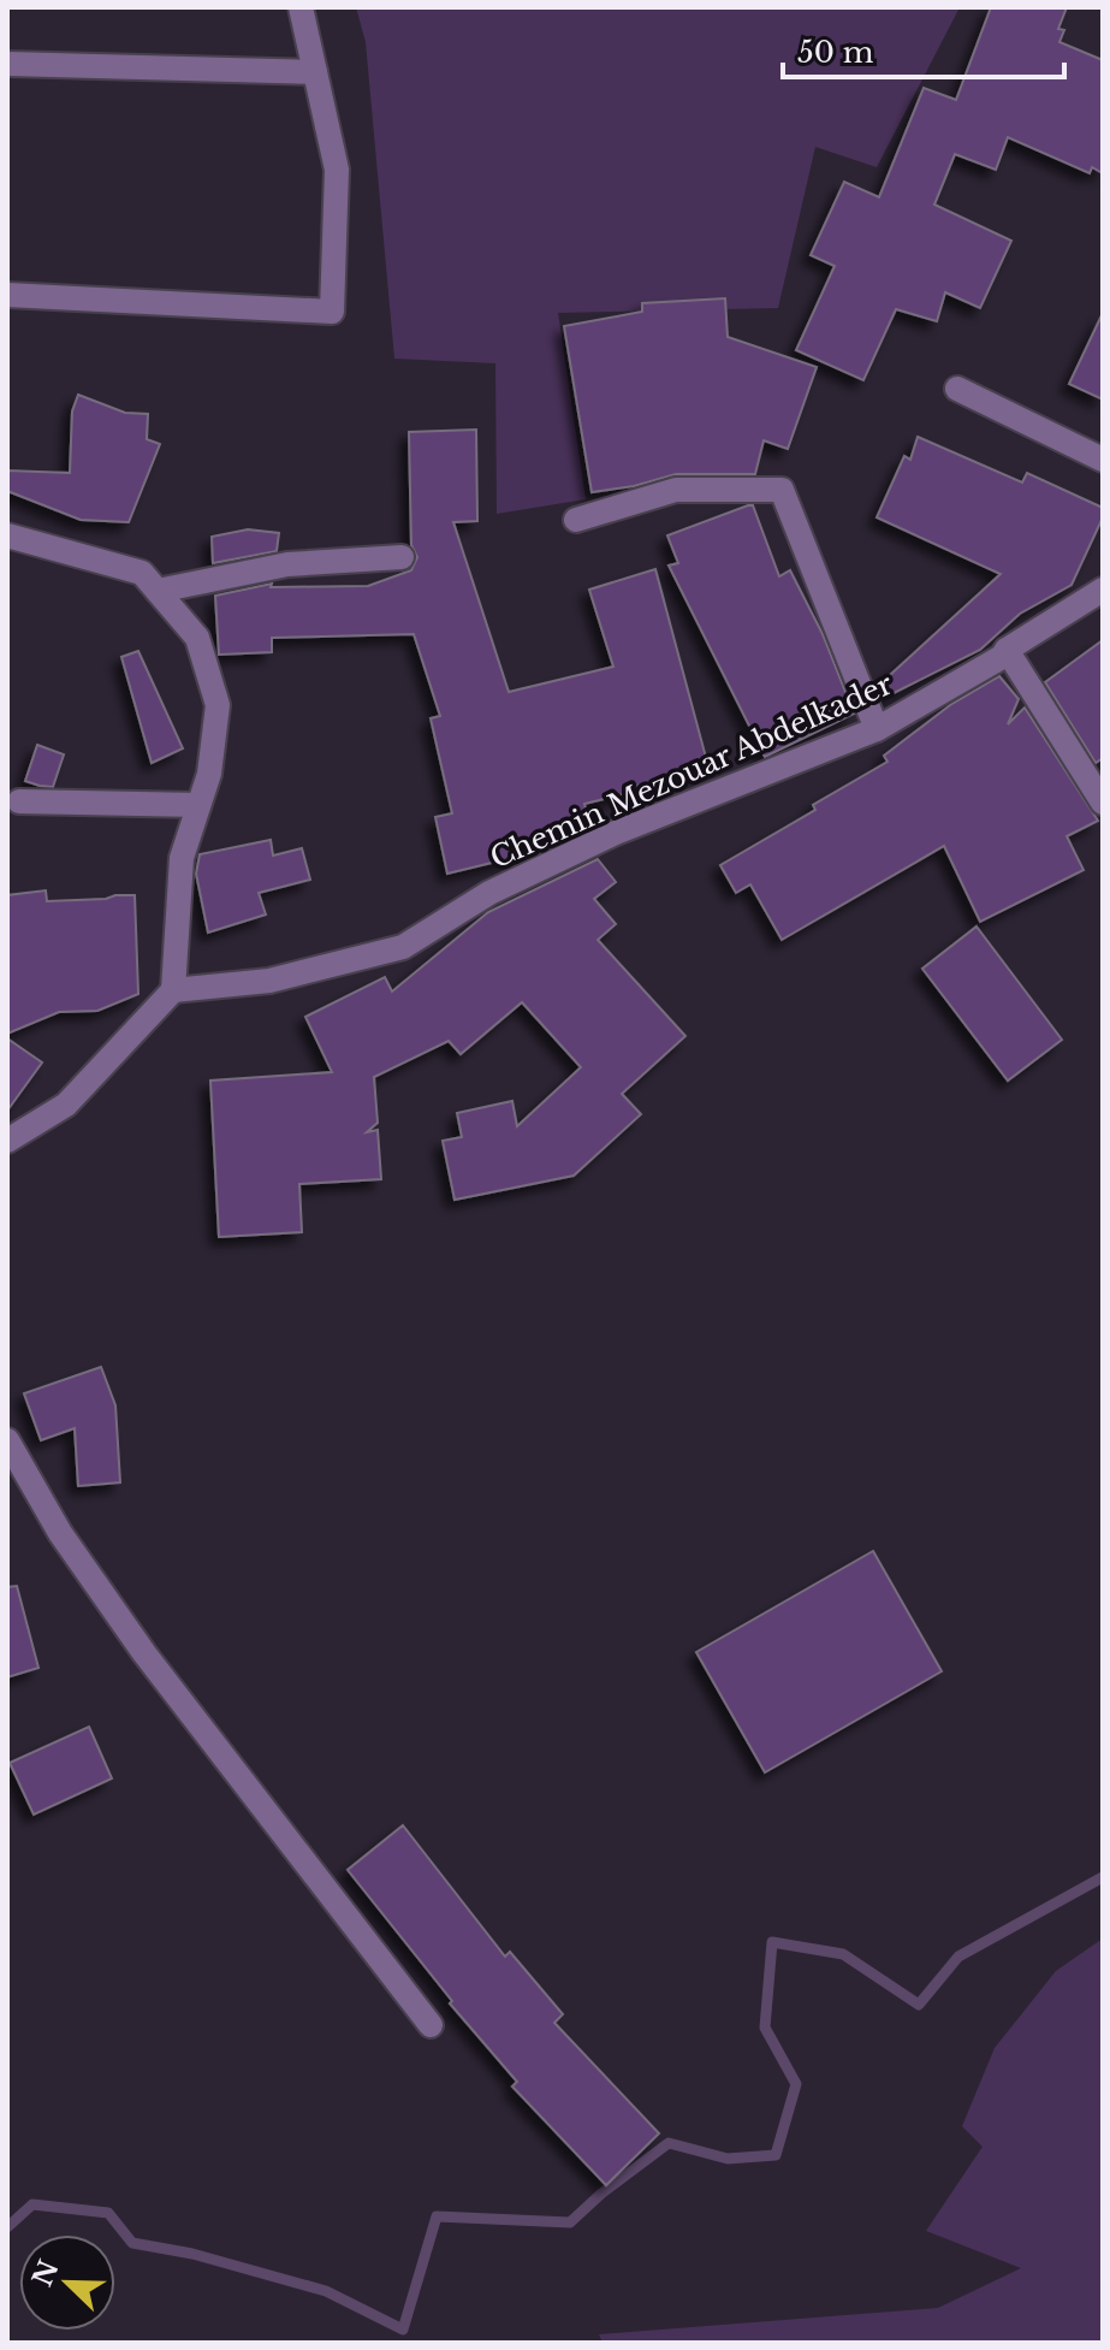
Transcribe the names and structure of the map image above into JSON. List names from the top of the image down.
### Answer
{
  "streets": {
    "street": ["Chemin Mezouar Abdelkader"]
  },
  "scale_bar": "50 m",
  "north": "top left"
}
